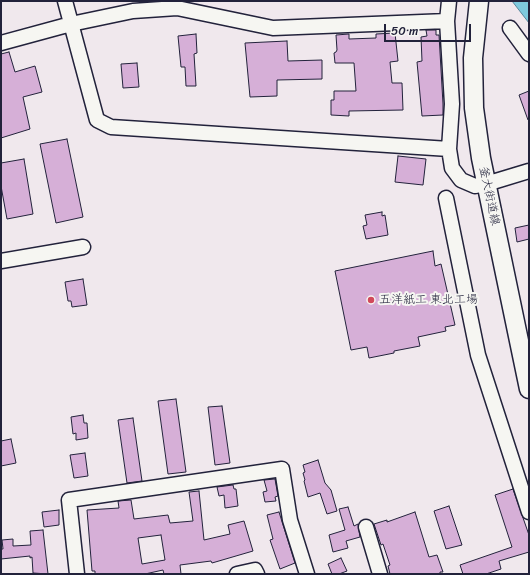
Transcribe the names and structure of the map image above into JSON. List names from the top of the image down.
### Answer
{
  "streets": {
    "street": ["釜大街道線"]
  },
  "places": ["五洋紙工 東北工場"],
  "scale_bar": "50 m"
}
